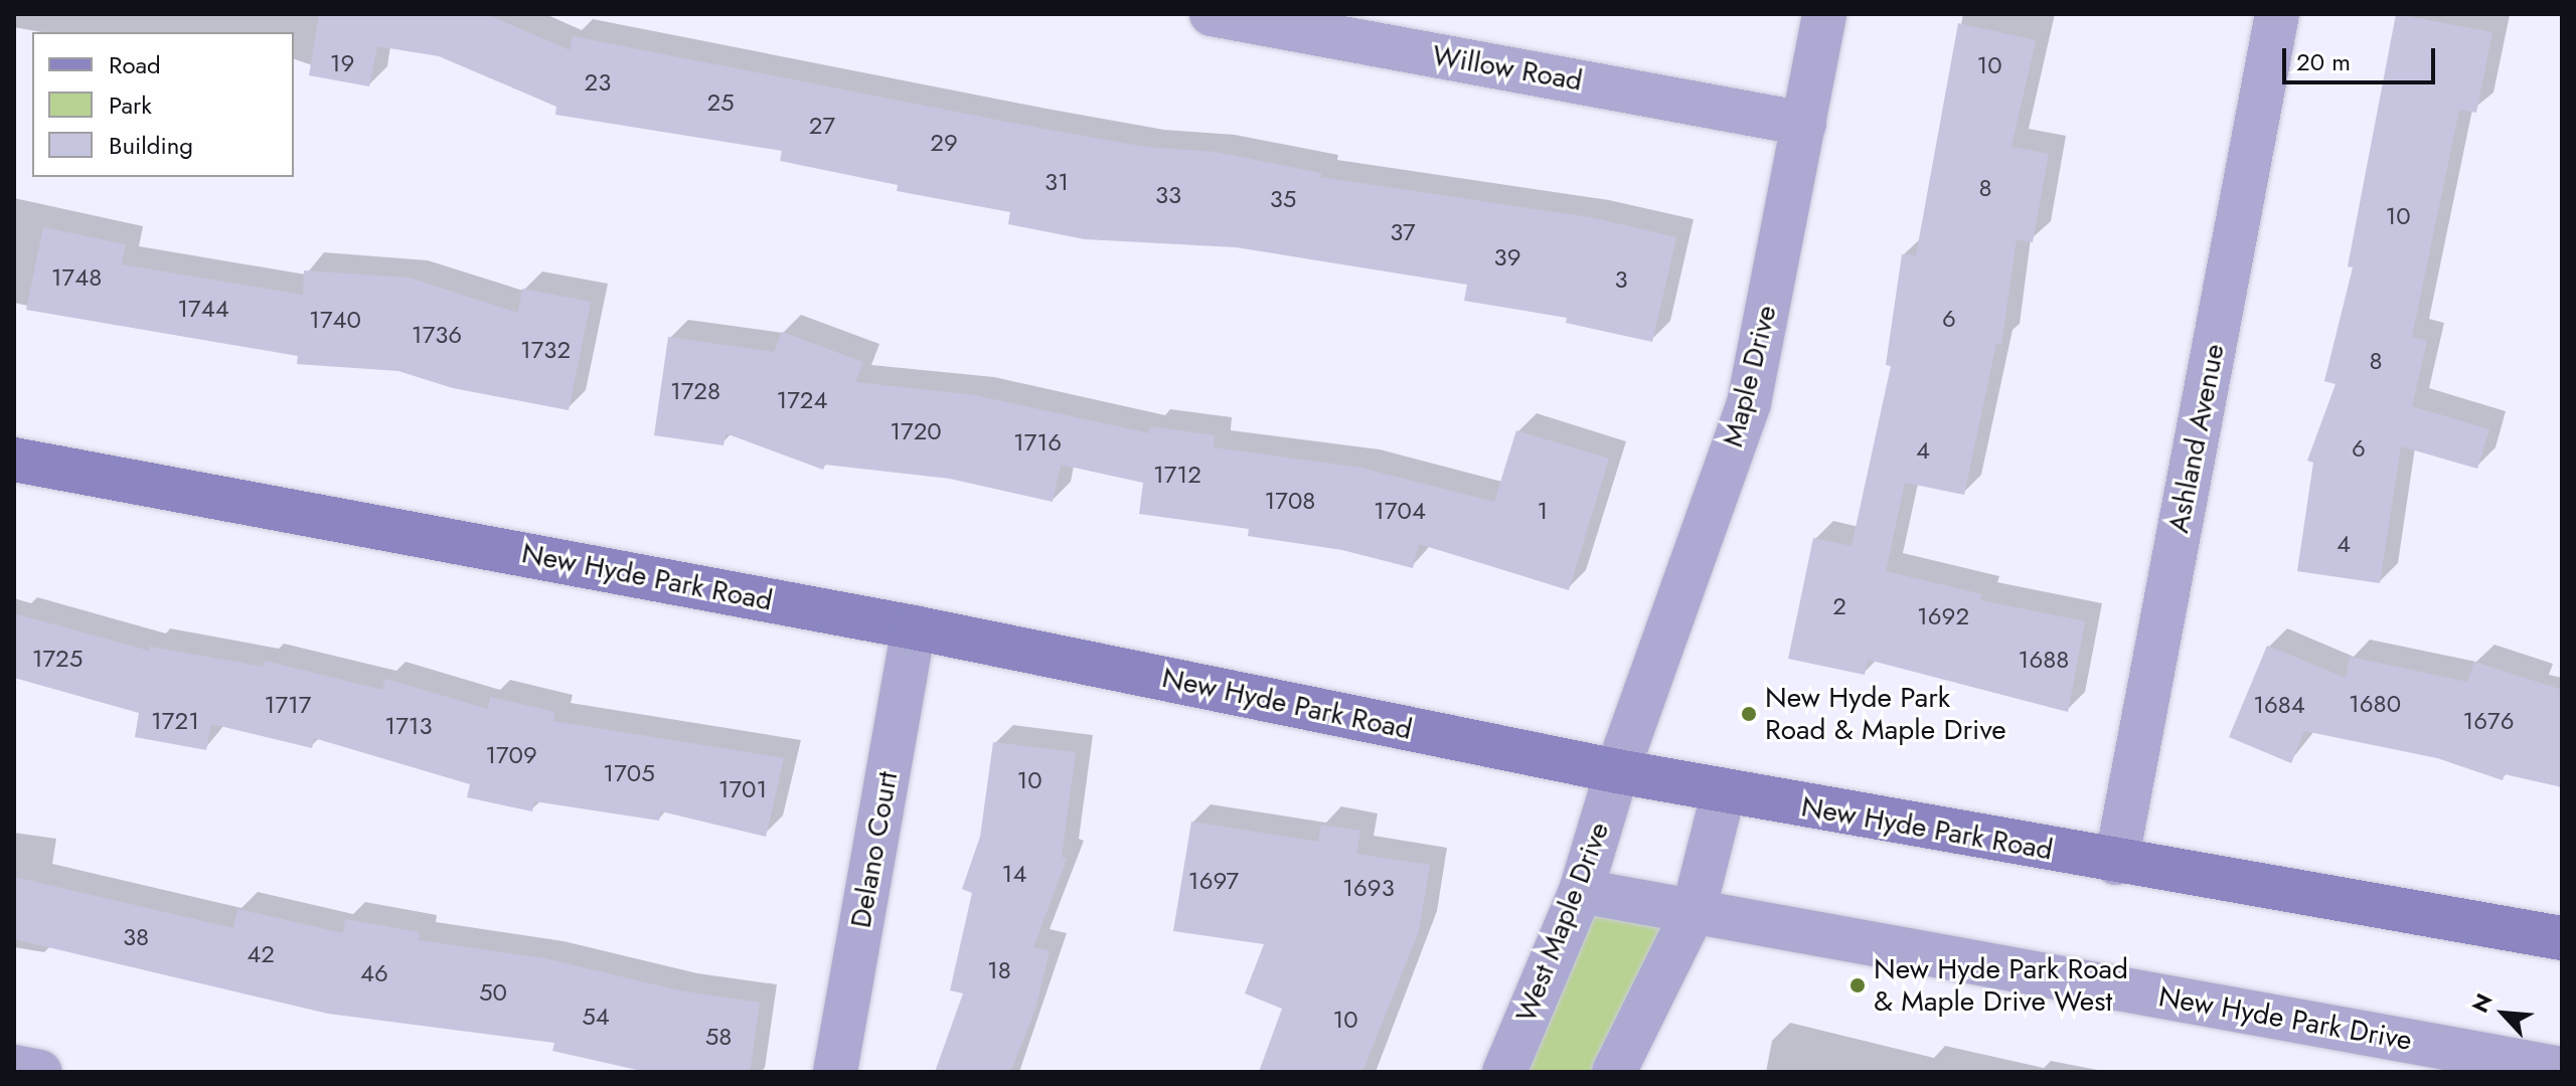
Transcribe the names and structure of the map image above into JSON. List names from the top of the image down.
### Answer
{
  "streets": {
    "main road": ["New Hyde Park Road"],
    "street": [
      "Willow Road",
      "Maple Drive",
      "Ashland Avenue",
      "Delano Court",
      "West Maple Drive",
      "New Hyde Park Drive"
    ]
  },
  "crossings": [
    ["Willow Road", "Maple Drive"],
    ["Maple Drive", "New Hyde Park Road"],
    ["Maple Drive", "West Maple Drive"],
    ["Ashland Avenue", "New Hyde Park Road"],
    ["New Hyde Park Road", "Delano Court"],
    ["New Hyde Park Road", "West Maple Drive"],
    ["West Maple Drive", "New Hyde Park Drive"]
  ],
  "places": ["New Hyde Park Road & Maple Drive", "New Hyde Park Road & Maple Drive West"],
  "house_numbers": [
    "19",
    "10",
    "23",
    "25",
    "27",
    "29",
    "31",
    "8",
    "33",
    "35",
    "10",
    "37",
    "39",
    "1748",
    "3",
    "1744",
    "6",
    "1740",
    "1736",
    "1732",
    "8",
    "1728",
    "1724",
    "1720",
    "1716",
    "6",
    "4",
    "1712",
    "1708",
    "1704",
    "1",
    "4",
    "2",
    "1692",
    "1725",
    "1688",
    "1680",
    "1717",
    "1684",
    "1721",
    "1676",
    "1713",
    "1709",
    "1705",
    "10",
    "1701",
    "14",
    "1697",
    "1693",
    "38",
    "42",
    "18",
    "46",
    "50",
    "54",
    "10",
    "58"
  ],
  "legend": ["Road", "Park", "Building"],
  "scale_bar": "20 m",
  "north": "top left"
}
